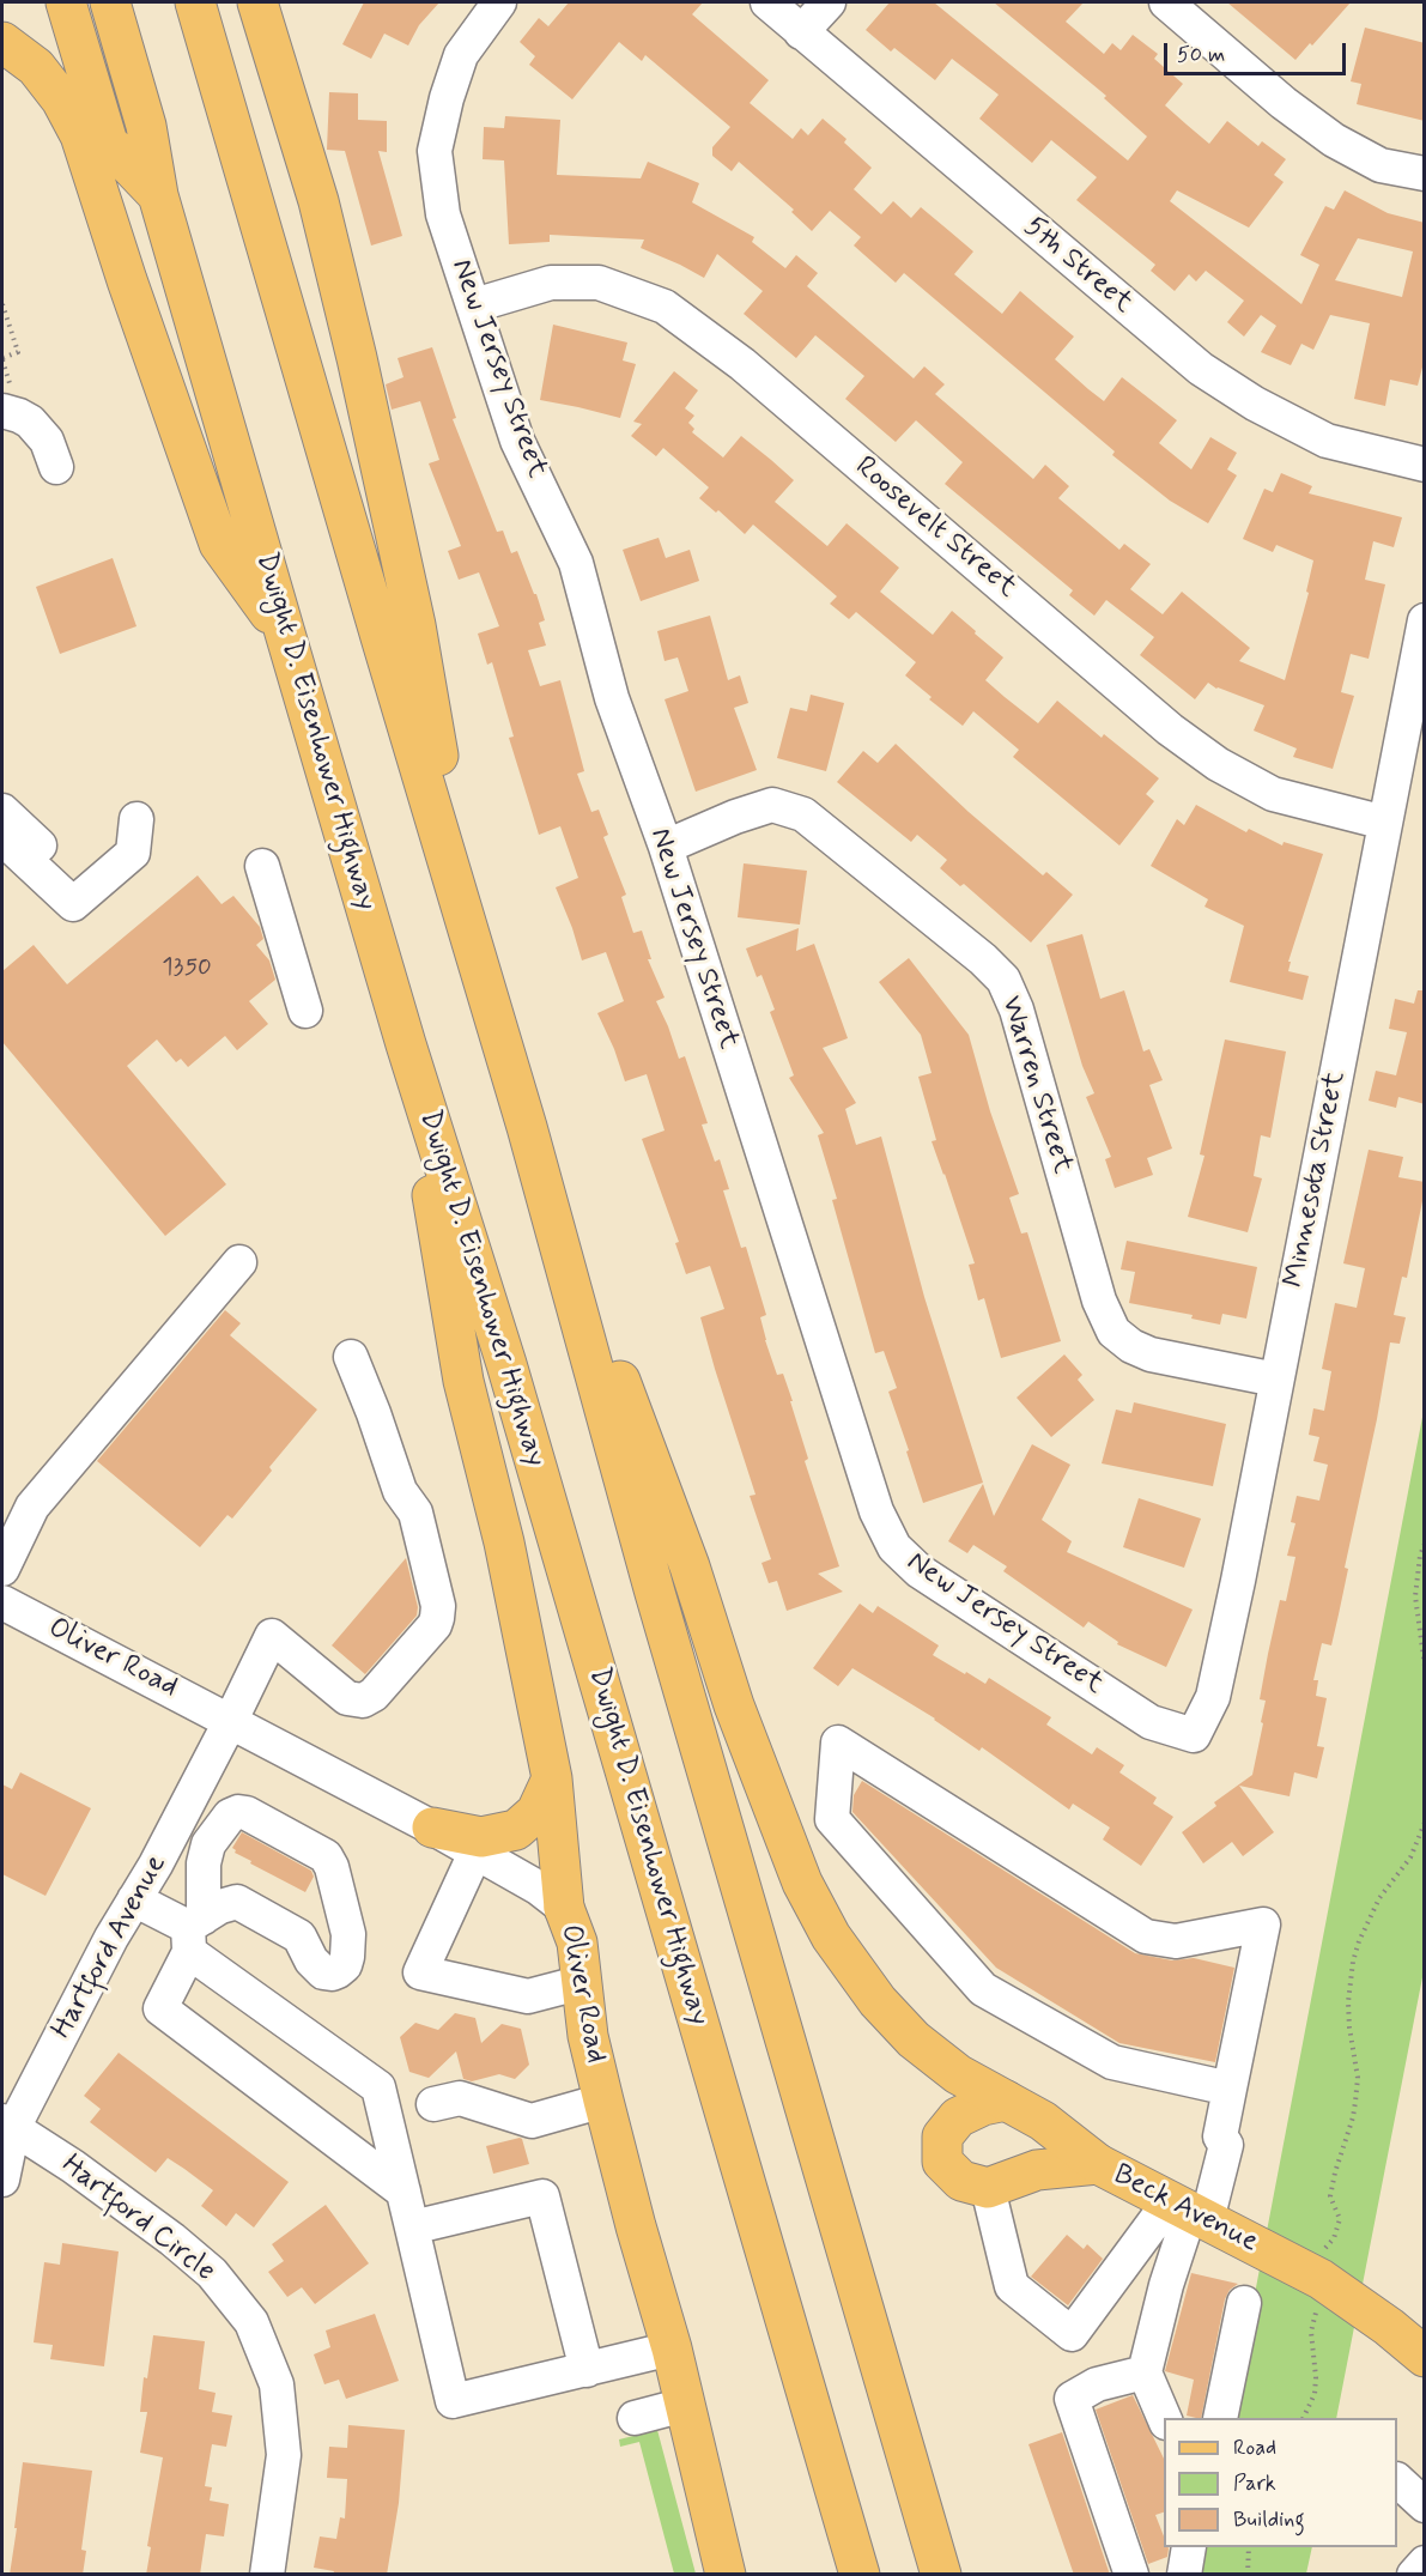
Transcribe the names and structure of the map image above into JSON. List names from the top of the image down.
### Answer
{
  "streets": {
    "main road": ["Dwight D. Eisenhower Highway", "Oliver Road", "Beck Avenue"],
    "street": [
      "5th Street",
      "New Jersey Street",
      "Roosevelt Street",
      "Warren Street",
      "Minnesota Street",
      "Hartford Avenue",
      "Hartford Circle"
    ]
  },
  "crossings": [
    ["New Jersey Street", "Roosevelt Street"],
    ["New Jersey Street", "Warren Street"],
    ["New Jersey Street", "Minnesota Street"],
    ["Roosevelt Street", "Minnesota Street"],
    ["Warren Street", "Minnesota Street"],
    ["Oliver Road", "Hartford Avenue"],
    ["Hartford Avenue", "Hartford Circle"]
  ],
  "house_numbers": ["1350"],
  "legend": ["Road", "Park", "Building"],
  "scale_bar": "50 m"
}
